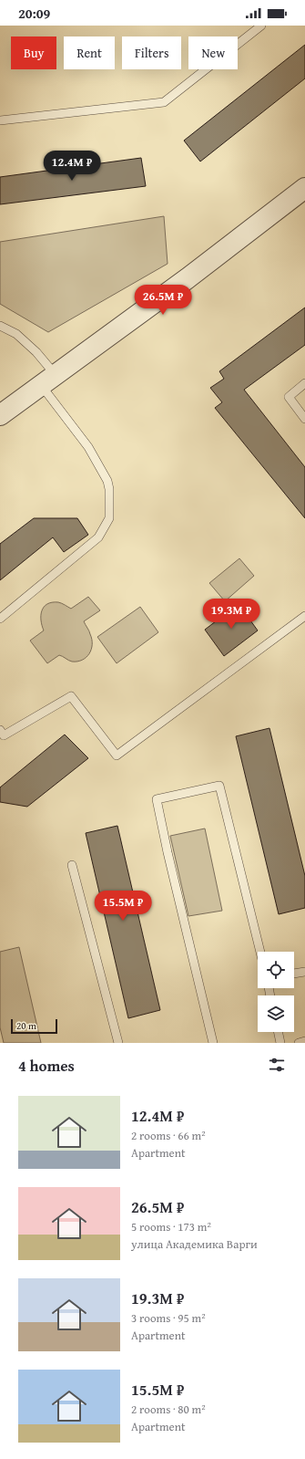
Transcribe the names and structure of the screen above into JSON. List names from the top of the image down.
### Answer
{
  "scale_bar": "20 m",
  "page": {
    "status": "20:09",
    "chip": [
      "Buy",
      "Rent",
      "Filters",
      "New"
    ],
    "price": [
      "12.4M ₽",
      "26.5M ₽",
      "19.3M ₽",
      "15.5M ₽"
    ],
    "scale": "20 m",
    "heading": "4 homes",
    "list": [
      {
        "name": "12.4M ₽",
        "note": "2 rooms · 66 m² · Apartment"
      },
      {
        "name": "26.5M ₽",
        "note": "5 rooms · 173 m² · улица Академика Варги"
      },
      {
        "name": "19.3M ₽",
        "note": "3 rooms · 95 m² · Apartment"
      },
      {
        "name": "15.5M ₽",
        "note": "2 rooms · 80 m² · Apartment"
      }
    ]
  }
}
